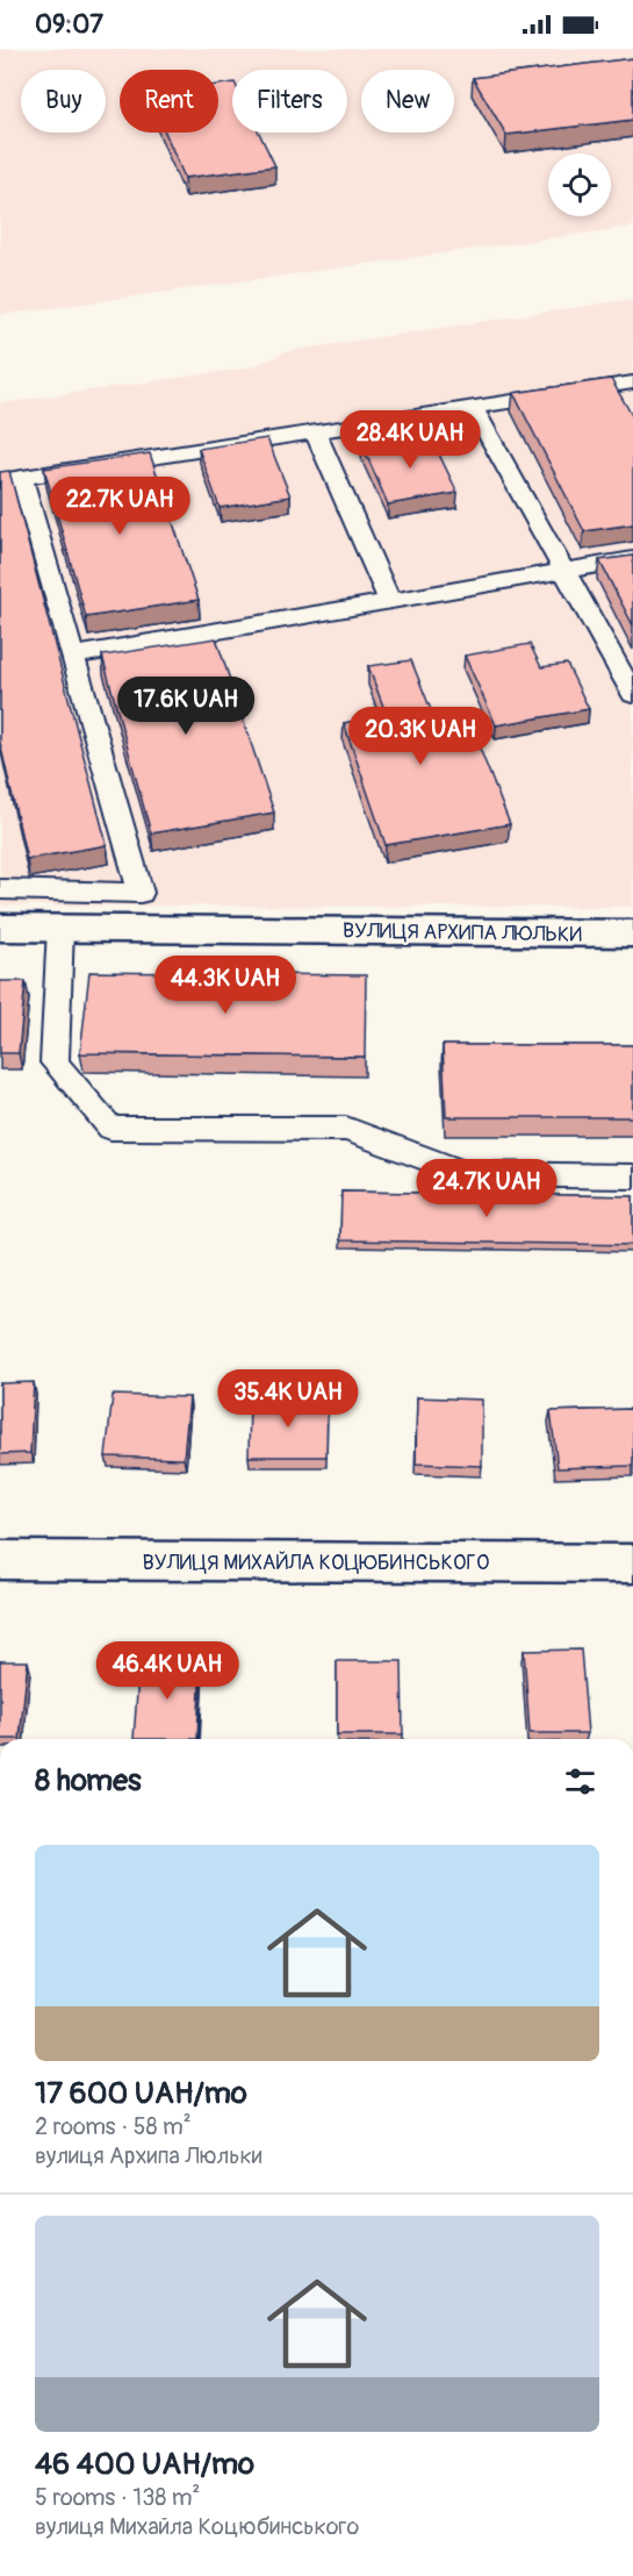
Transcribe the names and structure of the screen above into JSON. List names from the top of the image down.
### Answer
{
  "streets": {
    "street": ["ВУЛИЦЯ АРХИПА ЛЮЛЬКИ", "ВУЛИЦЯ МИХАЙЛА КОЦЮБИНСЬКОГО"]
  },
  "page": {
    "status": "09:07",
    "chip": [
      "Buy",
      "Rent",
      "Filters",
      "New"
    ],
    "price": [
      "28.4K UAH",
      "22.7K UAH",
      "17.6K UAH",
      "20.3K UAH",
      "44.3K UAH",
      "24.7K UAH",
      "35.4K UAH",
      "46.4K UAH"
    ],
    "heading": "8 homes",
    "list": [
      {
        "name": "17 600 UAH/mo",
        "note": "2 rooms · 58 m² · вулиця Архипа Люльки"
      },
      {
        "name": "46 400 UAH/mo",
        "note": "5 rooms · 138 m² · вулиця Михайла Коцюбинського"
      }
    ]
  }
}
